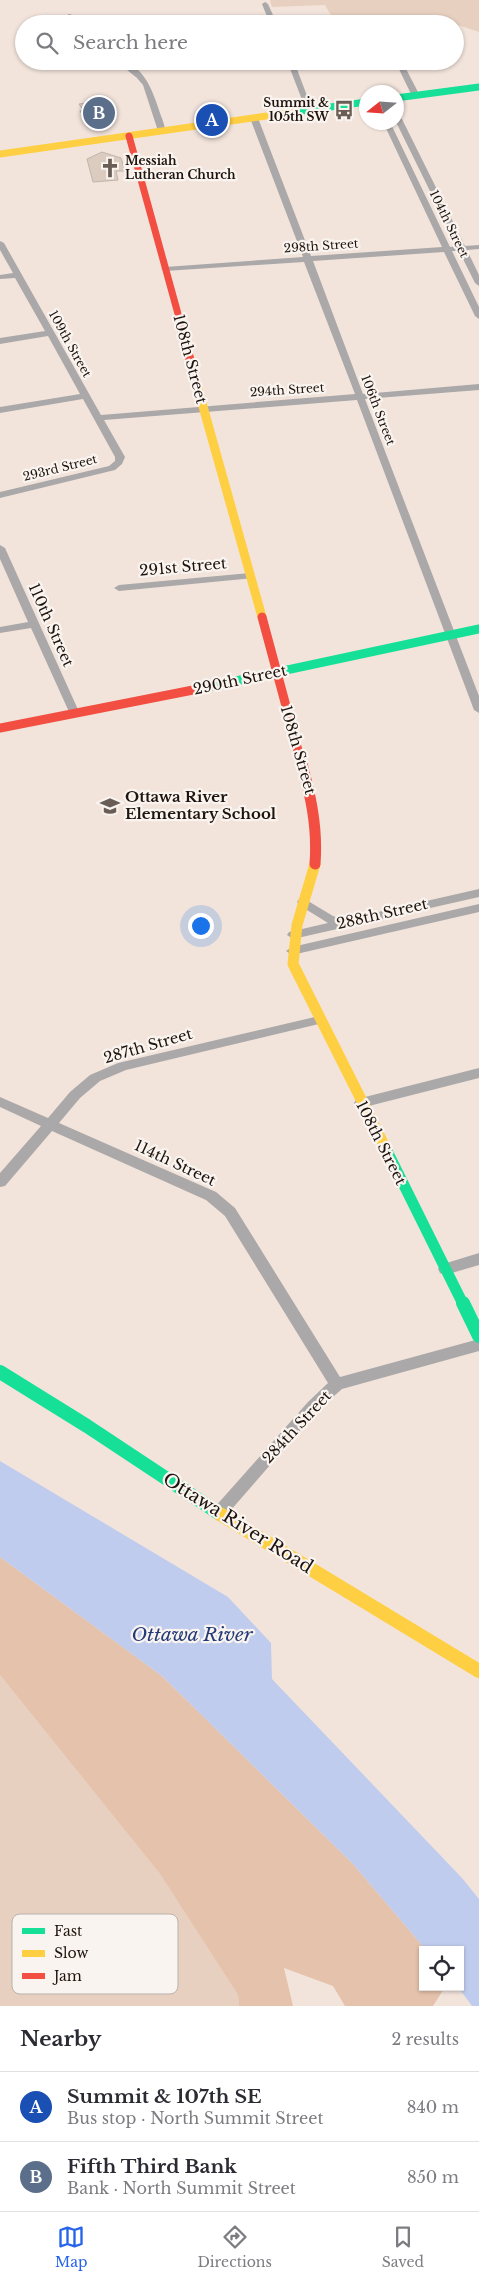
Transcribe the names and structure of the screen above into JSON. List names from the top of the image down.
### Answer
{
  "streets": {
    "street": [
      "104th Street",
      "298th Street",
      "109th Street",
      "108th Street",
      "294th Street",
      "106th Street",
      "293rd Street",
      "291st Street",
      "110th Street",
      "290th Street",
      "288th Street",
      "287th Street",
      "114th Street",
      "284th Street",
      "Ottawa River Road"
    ]
  },
  "crossings": [
    ["104th Street", "298th Street"],
    ["298th Street", "108th Street"],
    ["298th Street", "106th Street"],
    ["109th Street", "294th Street"],
    ["109th Street", "293rd Street"],
    ["108th Street", "294th Street"],
    ["108th Street", "291st Street"],
    ["108th Street", "290th Street"],
    ["108th Street", "288th Street"],
    ["108th Street", "287th Street"],
    ["294th Street", "106th Street"],
    ["106th Street", "290th Street"],
    ["110th Street", "290th Street"],
    ["287th Street", "114th Street"],
    ["114th Street", "284th Street"],
    ["284th Street", "Ottawa River Road"]
  ],
  "water": ["Ottawa River"],
  "places": {
    "bus stop": ["Summit & 105th SW"],
    "church": ["Messiah Lutheran Church"],
    "school or university": ["Ottawa River Elementary School"]
  },
  "legend": ["Fast", "Slow", "Jam"],
  "north": "left",
  "page": {
    "search": "Search here",
    "pins": ["B", "A"],
    "heading": ["Nearby", "2 results"],
    "list": [
      {
        "mark": "A",
        "name": "Summit & 107th SE",
        "note": "Bus stop · North Summit Street",
        "value": "840 m"
      },
      {
        "mark": "B",
        "name": "Fifth Third Bank",
        "note": "Bank · North Summit Street",
        "value": "850 m"
      }
    ],
    "nav": ["Map", "Directions", "Saved"]
  }
}
